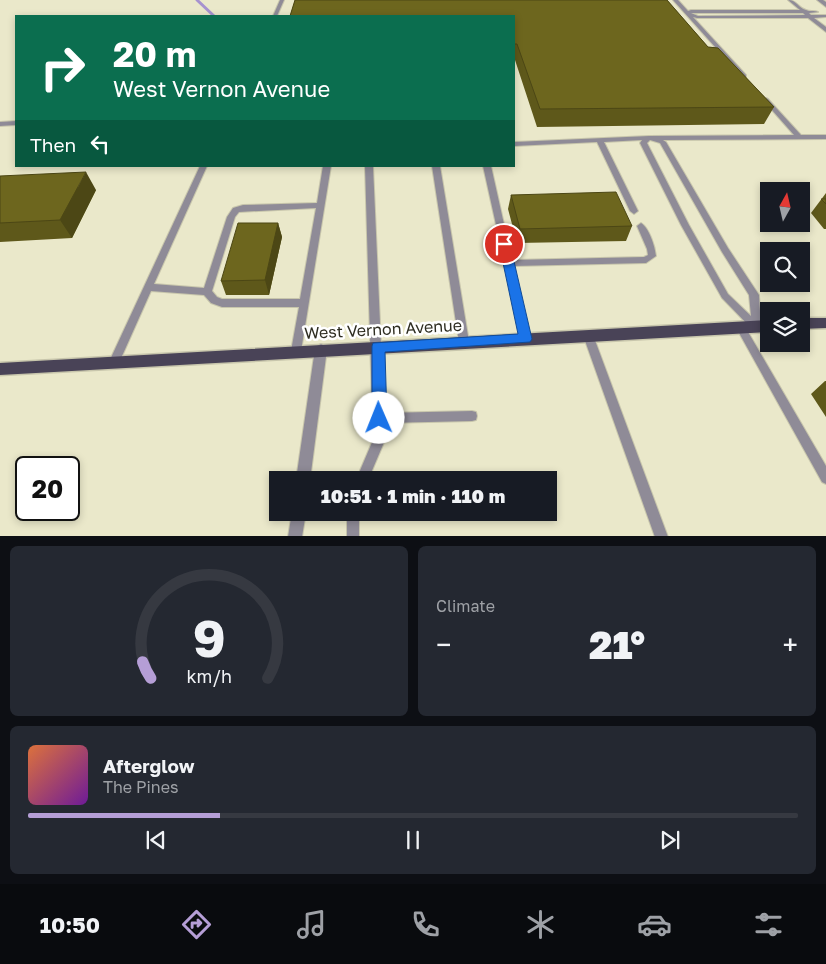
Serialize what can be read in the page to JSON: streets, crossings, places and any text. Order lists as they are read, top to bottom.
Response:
{
  "streets": {
    "main road": ["West Vernon Avenue"]
  },
  "north": "top",
  "page": {
    "turn": ["20 m", "West Vernon Avenue"],
    "then": "Then",
    "limit": "20",
    "trip": "10:51 · 1 min · 110 m",
    "tile": "Climate",
    "heat": ["−", "21°", "+"],
    "song": ["Afterglow", "The Pines"],
    "tabs": "10:50",
    "gauge": ["9", "km/h"]
  }
}
